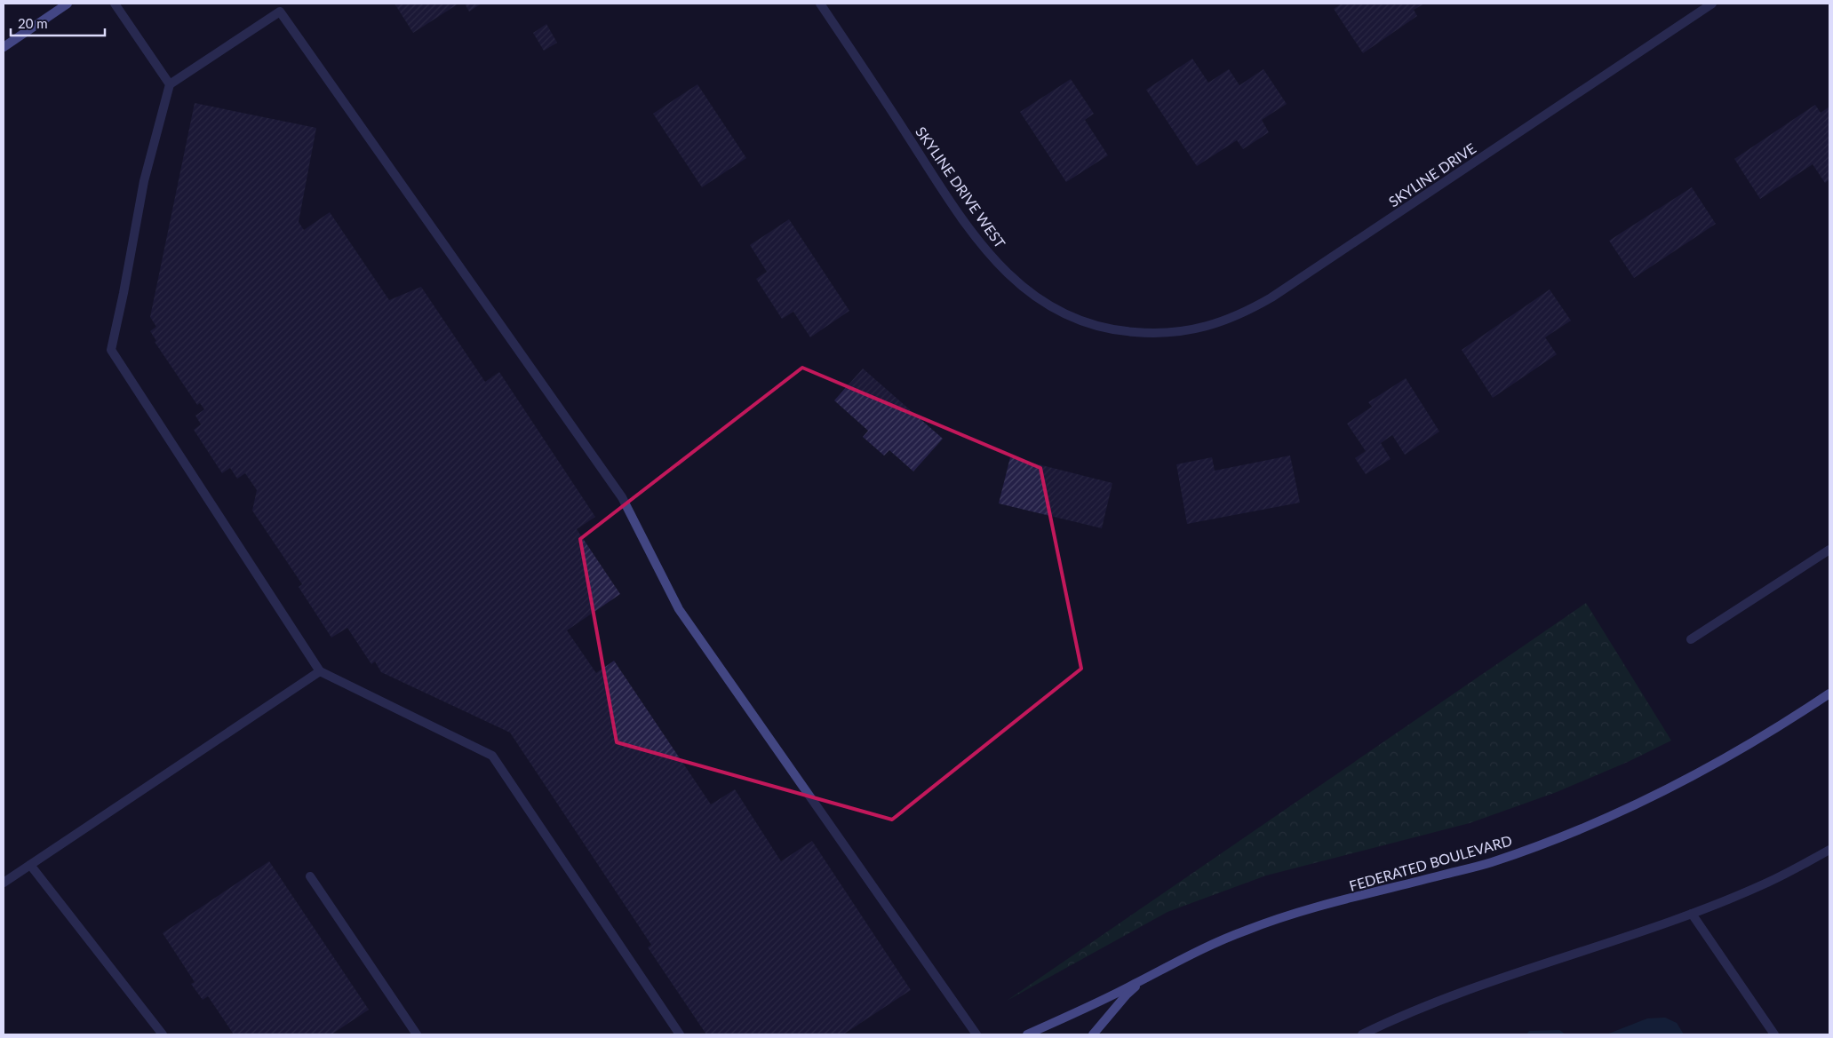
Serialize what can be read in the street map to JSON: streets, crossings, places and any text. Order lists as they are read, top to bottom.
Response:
{
  "streets": {
    "main road": ["FEDERATED BOULEVARD"],
    "street": ["SKYLINE DRIVE", "SKYLINE DRIVE WEST"]
  },
  "crossings": [
    ["SKYLINE DRIVE", "SKYLINE DRIVE WEST"]
  ],
  "scale_bar": "20 m"
}
